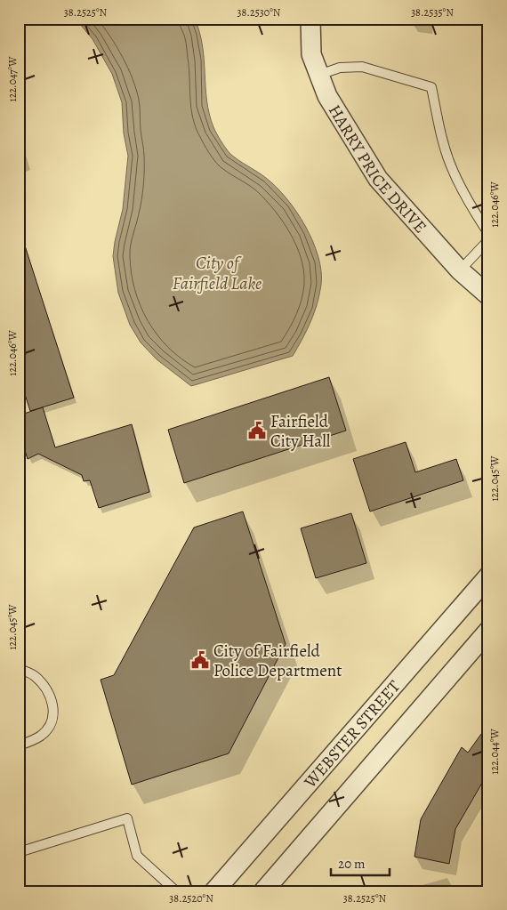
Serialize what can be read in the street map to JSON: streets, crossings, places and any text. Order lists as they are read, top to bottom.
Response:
{
  "streets": {
    "street": ["HARRY PRICE DRIVE", "WEBSTER STREET"]
  },
  "water": ["City of Fairfield Lake"],
  "places": {
    "public building": ["Fairfield City Hall", "City of Fairfield Police Department"]
  },
  "scale_bar": "20 m",
  "coordinates": [
    "38.2525°N",
    "38.2530°N",
    "38.2535°N",
    "122.047°W",
    "122.046°W",
    "122.045°W",
    "122.044°W",
    "38.2520°N"
  ]
}
